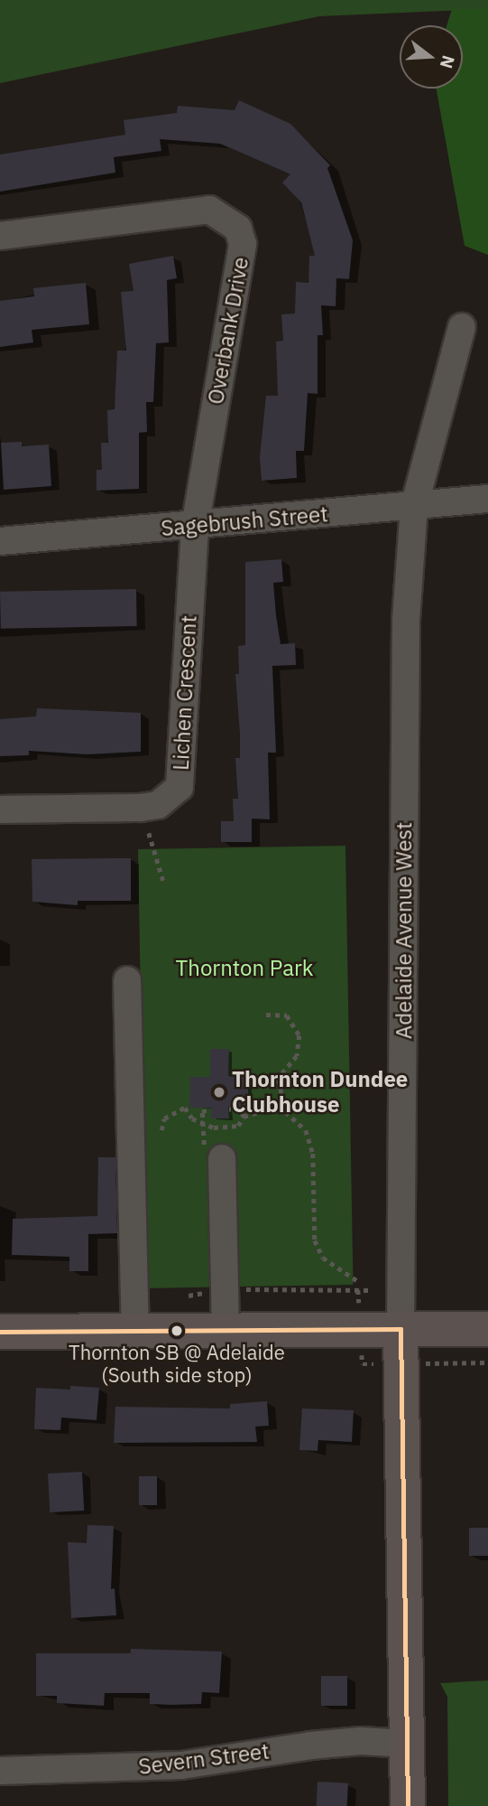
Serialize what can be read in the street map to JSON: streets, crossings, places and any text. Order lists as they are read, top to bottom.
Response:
{
  "streets": {
    "main road": ["Adelaide Avenue West"],
    "street": [
      "Overbank Drive",
      "Sagebrush Street",
      "Lichen Crescent",
      "Severn Street"
    ]
  },
  "crossings": [
    ["Overbank Drive", "Sagebrush Street"],
    ["Overbank Drive", "Lichen Crescent"],
    ["Sagebrush Street", "Lichen Crescent"],
    ["Sagebrush Street", "Adelaide Avenue West"],
    ["Adelaide Avenue West", "Severn Street"]
  ],
  "parks": ["Thornton Park"],
  "places": ["Thornton Dundee Clubhouse", "Thornton SB @ Adelaide (South side stop)"],
  "north": "right"
}
